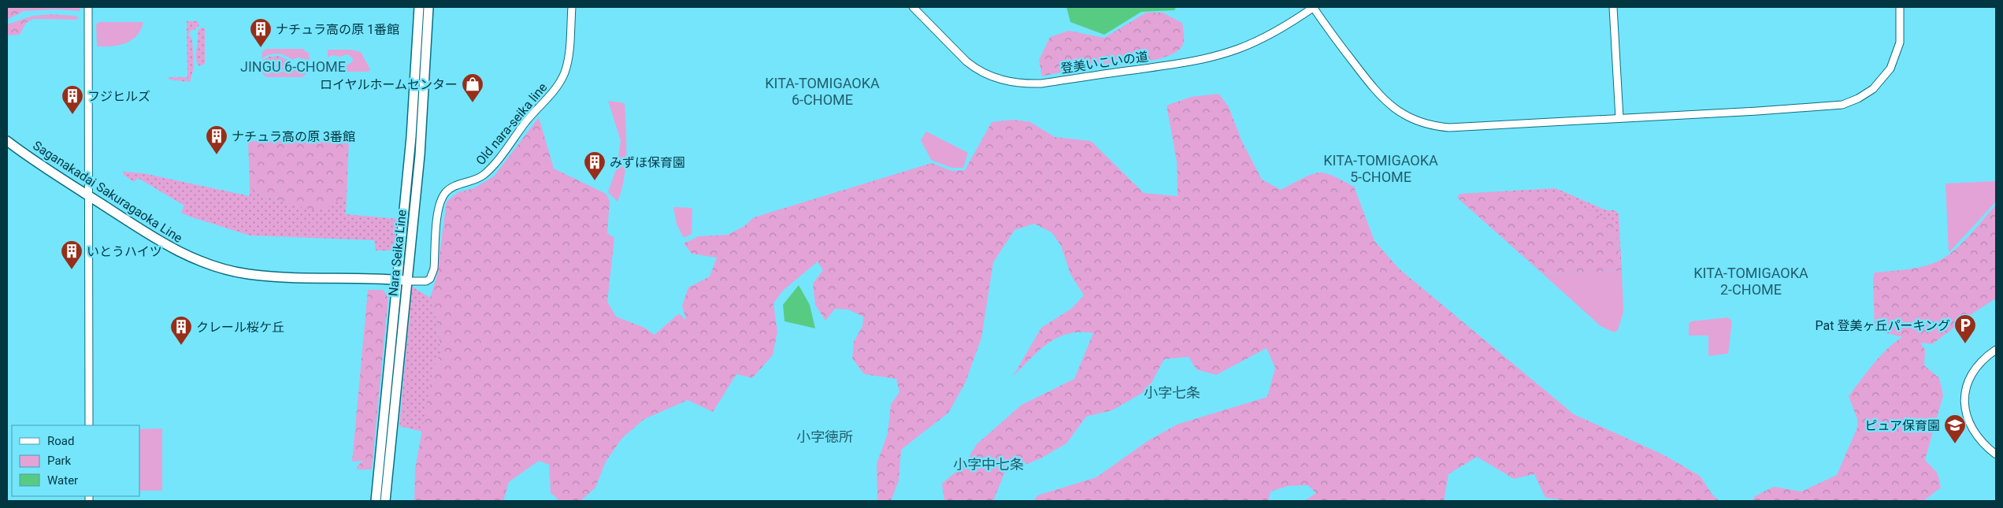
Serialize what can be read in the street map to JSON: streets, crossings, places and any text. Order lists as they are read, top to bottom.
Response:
{
  "streets": {
    "main road": ["Saganakadai Sakuragaoka Line", "Nara Seika Line"],
    "street": ["登美いこいの道", "Old nara-seika line"]
  },
  "crossings": [
    ["Old nara-seika line", "Saganakadai Sakuragaoka Line"],
    ["Old nara-seika line", "Nara Seika Line"],
    ["Saganakadai Sakuragaoka Line", "Nara Seika Line"]
  ],
  "districts": [
    "JINGU 6-CHOME",
    "KITA-TOMIGAOKA 6-CHOME",
    "KITA-TOMIGAOKA 5-CHOME",
    "KITA-TOMIGAOKA 2-CHOME",
    "小字七条",
    "小字徳所",
    "小字中七条"
  ],
  "places": {
    "building": [
      "ナチュラ高の原 1番館",
      "フジヒルズ",
      "ナチュラ高の原 3番館",
      "みずほ保育園",
      "いとうハイツ",
      "クレール桜ケ丘"
    ],
    "shop": ["ロイヤルホームセンター"],
    "parking": ["Pat 登美ヶ丘パーキング"],
    "school or university": ["ピュア保育園"]
  },
  "legend": ["Road", "Park", "Water"]
}
